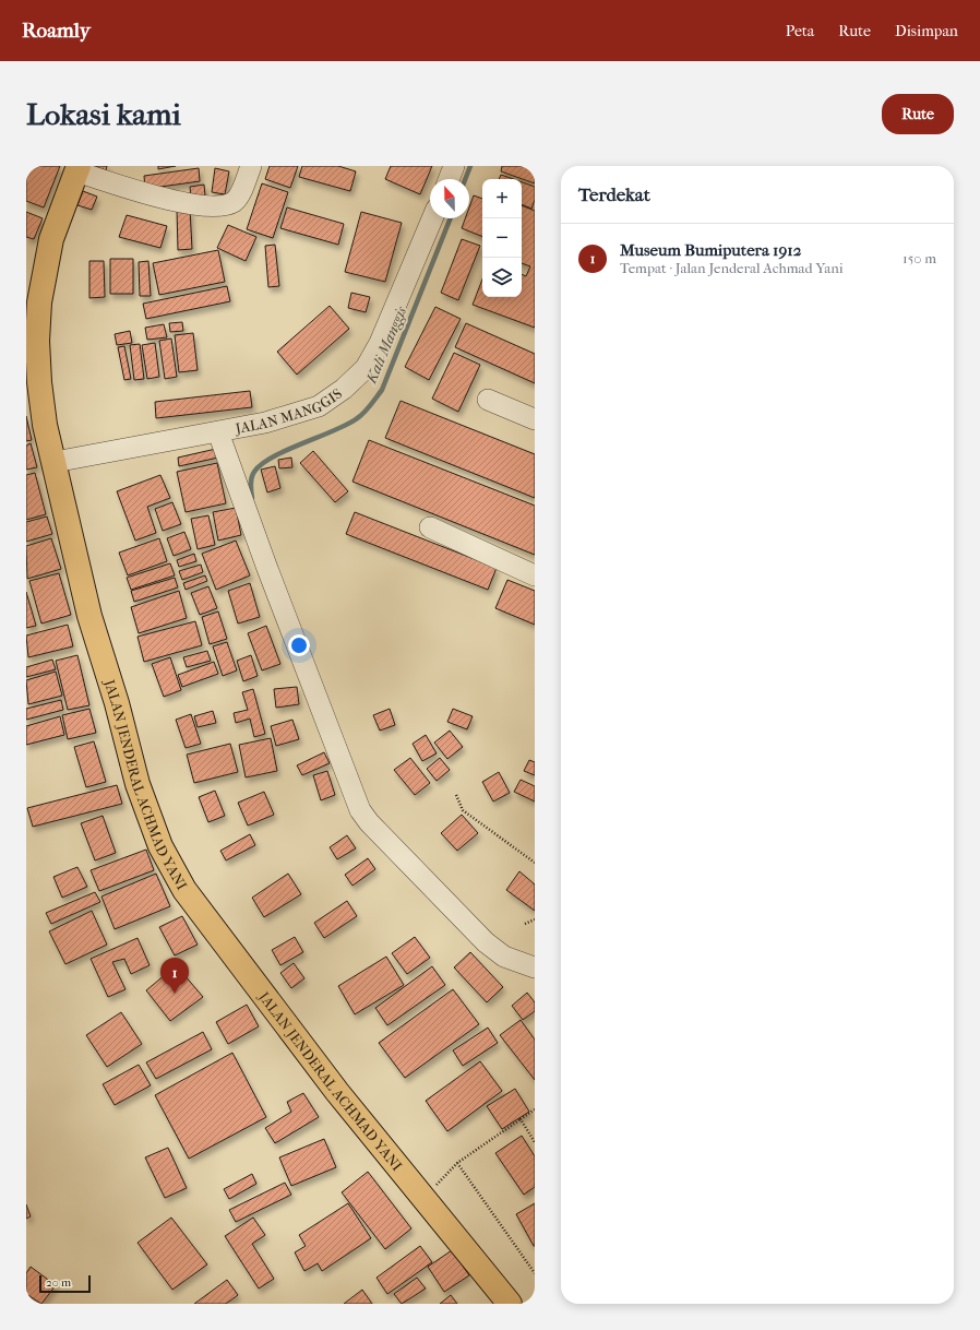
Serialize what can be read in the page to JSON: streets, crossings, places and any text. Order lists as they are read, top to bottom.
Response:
{
  "streets": {
    "main road": ["JALAN JENDERAL ACHMAD YANI"],
    "street": ["JALAN MANGGIS"]
  },
  "crossings": [
    ["JALAN MANGGIS", "JALAN JENDERAL ACHMAD YANI"]
  ],
  "water": ["Kali Manggis"],
  "scale_bar": "20 m",
  "north": "top",
  "page": {
    "header": "Roamly",
    "nav": ["Peta", "Rute", "Disimpan"],
    "buttons": "Rute",
    "title": "Lokasi kami",
    "heading": "Terdekat",
    "map_buttons": ["+", "−"],
    "list": [
      {
        "mark": "1",
        "name": "Museum Bumiputera 1912",
        "note": "Tempat · Jalan Jenderal Achmad Yani",
        "value": "150 m"
      }
    ],
    "pins": "1",
    "scale": "20 m"
  }
}
